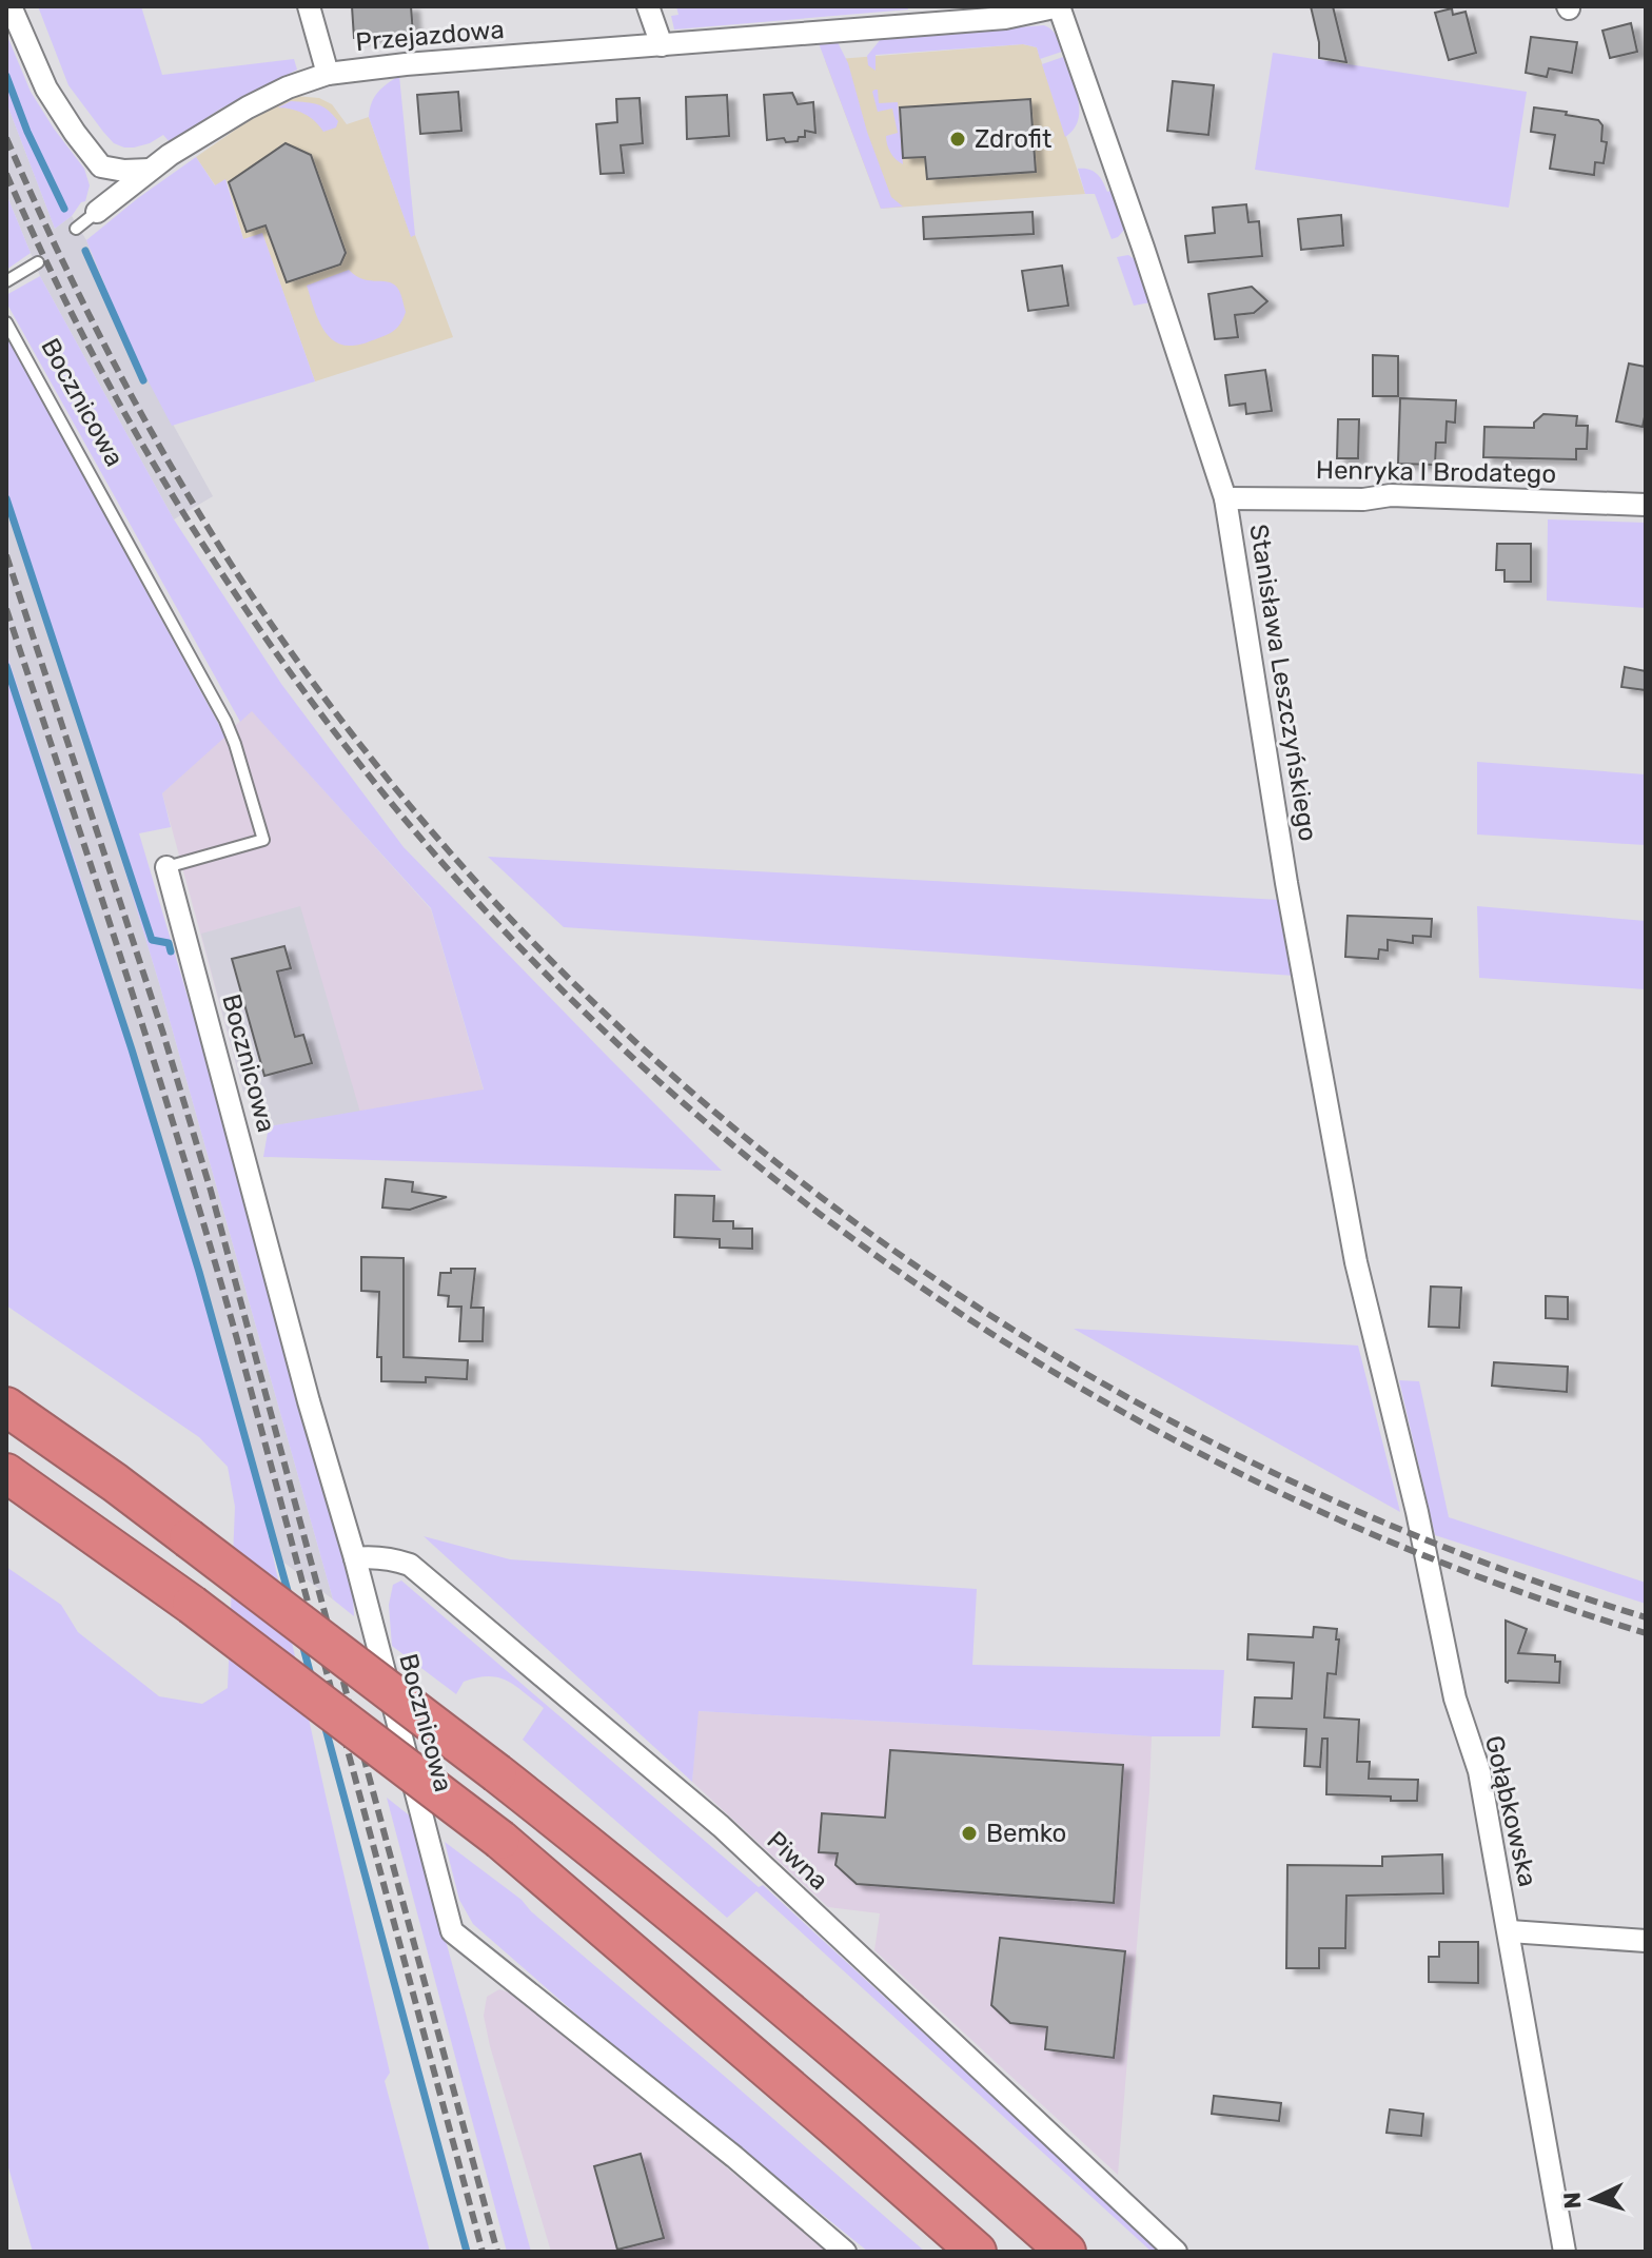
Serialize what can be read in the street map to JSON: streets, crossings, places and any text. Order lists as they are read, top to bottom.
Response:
{
  "streets": {
    "street": [
      "Przejazdowa",
      "Bocznicowa",
      "Henryka I Brodatego",
      "Stanisława Leszczyńskiego",
      "Gołąbkowska",
      "Piwna"
    ]
  },
  "crossings": [
    ["Przejazdowa", "Stanisława Leszczyńskiego"],
    ["Bocznicowa", "Piwna"],
    ["Henryka I Brodatego", "Stanisława Leszczyńskiego"],
    ["Stanisława Leszczyńskiego", "Gołąbkowska"]
  ],
  "places": ["Zdrofit", "Bemko"],
  "north": "left"
}
